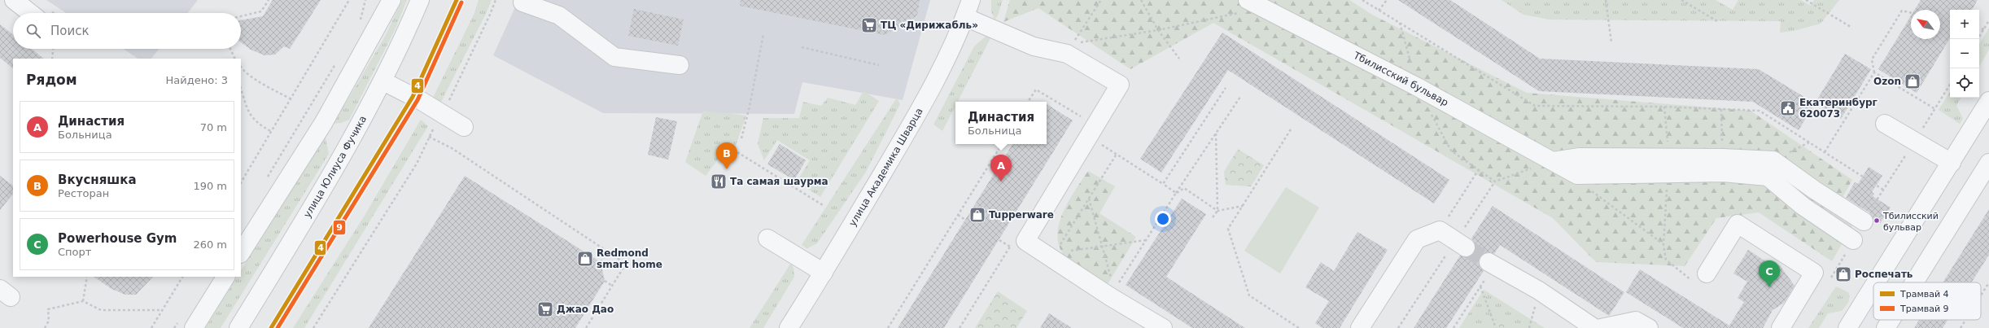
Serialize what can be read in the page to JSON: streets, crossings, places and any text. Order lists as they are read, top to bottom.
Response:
{
  "streets": {
    "street": ["Тбилисский бульвар", "улица Юлиуса Фучика", "улица Академика Шварца"]
  },
  "places": {
    "supermarket": ["ТЦ «Дирижабль»", "Джао Дао"],
    "shop": [
      "Ozon",
      "Tupperware",
      "Redmond smart home",
      "Роспечать"
    ],
    "public building": ["Екатеринбург 620073"],
    "restaurant": ["Та самая шаурма"],
    "other": ["Тбилисский бульвар"]
  },
  "lines": ["tram line 4", "tram line 9"],
  "legend": ["Трамвай 4", "Трамвай 9"],
  "north": "top left",
  "page": {
    "map_buttons": ["+", "−"],
    "search": "Поиск",
    "heading": ["Рядом", "Найдено: 3"],
    "list": [
      {
        "mark": "A",
        "name": "Династия",
        "note": "Больница",
        "value": "70 m"
      },
      {
        "mark": "B",
        "name": "Вкусняшка",
        "note": "Ресторан",
        "value": "190 m"
      },
      {
        "mark": "C",
        "name": "Powerhouse Gym",
        "note": "Спорт",
        "value": "260 m"
      }
    ],
    "popup": ["Династия", "Больница"],
    "pins": ["B", "A", "C"]
  }
}
